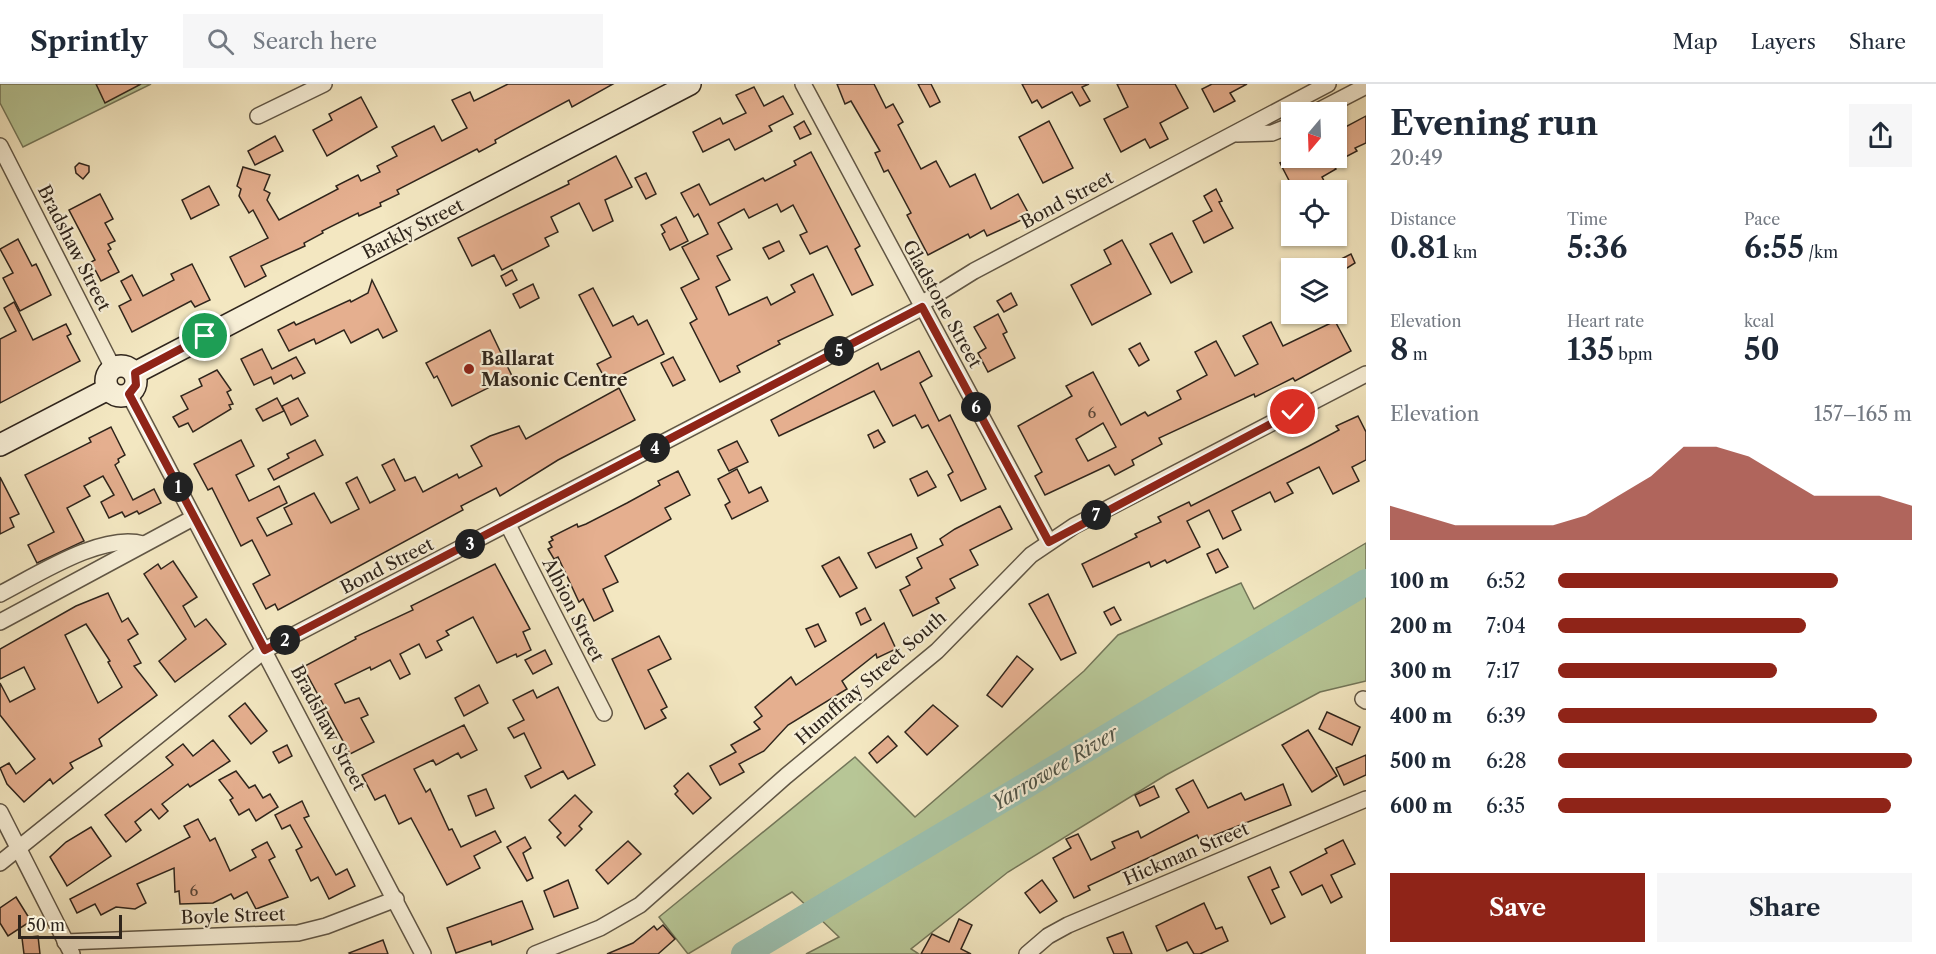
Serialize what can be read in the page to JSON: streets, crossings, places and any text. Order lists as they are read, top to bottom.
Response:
{
  "streets": {
    "main road": ["Barkly Street"],
    "street": [
      "Bond Street",
      "Bradshaw Street",
      "Gladstone Street",
      "Albion Street",
      "Humffray Street South",
      "Hickman Street",
      "Boyle Street"
    ]
  },
  "crossings": [
    ["Bond Street", "Bradshaw Street"],
    ["Bond Street", "Gladstone Street"],
    ["Bond Street", "Albion Street"],
    ["Barkly Street", "Bradshaw Street"],
    ["Bradshaw Street", "Boyle Street"],
    ["Gladstone Street", "Humffray Street South"]
  ],
  "water": ["Yarrowee River"],
  "places": ["Ballarat Masonic Centre"],
  "house_numbers": ["6", "6"],
  "scale_bar": "50 m",
  "north": "bottom",
  "page": {
    "header": "Sprintly",
    "search": "Search here",
    "nav": ["Map", "Layers", "Share"],
    "heading": ["Evening run", "20:49"],
    "stats": [
      ["Distance", "0.81 km"],
      ["Time", "5:36"],
      ["Pace", "6:55 /km"],
      ["Elevation", "8 m"],
      ["Heart rate", "135 bpm"],
      ["kcal", "50"]
    ],
    "pins": [
      "5",
      "6",
      "4",
      "1",
      "7",
      "3",
      "2"
    ],
    "chart": ["Elevation", "157–165 m"],
    "list": [
      {
        "name": "100 m",
        "note": "6:52"
      },
      {
        "name": "200 m",
        "note": "7:04"
      },
      {
        "name": "300 m",
        "note": "7:17"
      },
      {
        "name": "400 m",
        "note": "6:39"
      },
      {
        "name": "500 m",
        "note": "6:28"
      },
      {
        "name": "600 m",
        "note": "6:35"
      }
    ],
    "buttons": ["Save", "Share"],
    "scale": "50 m"
  }
}
